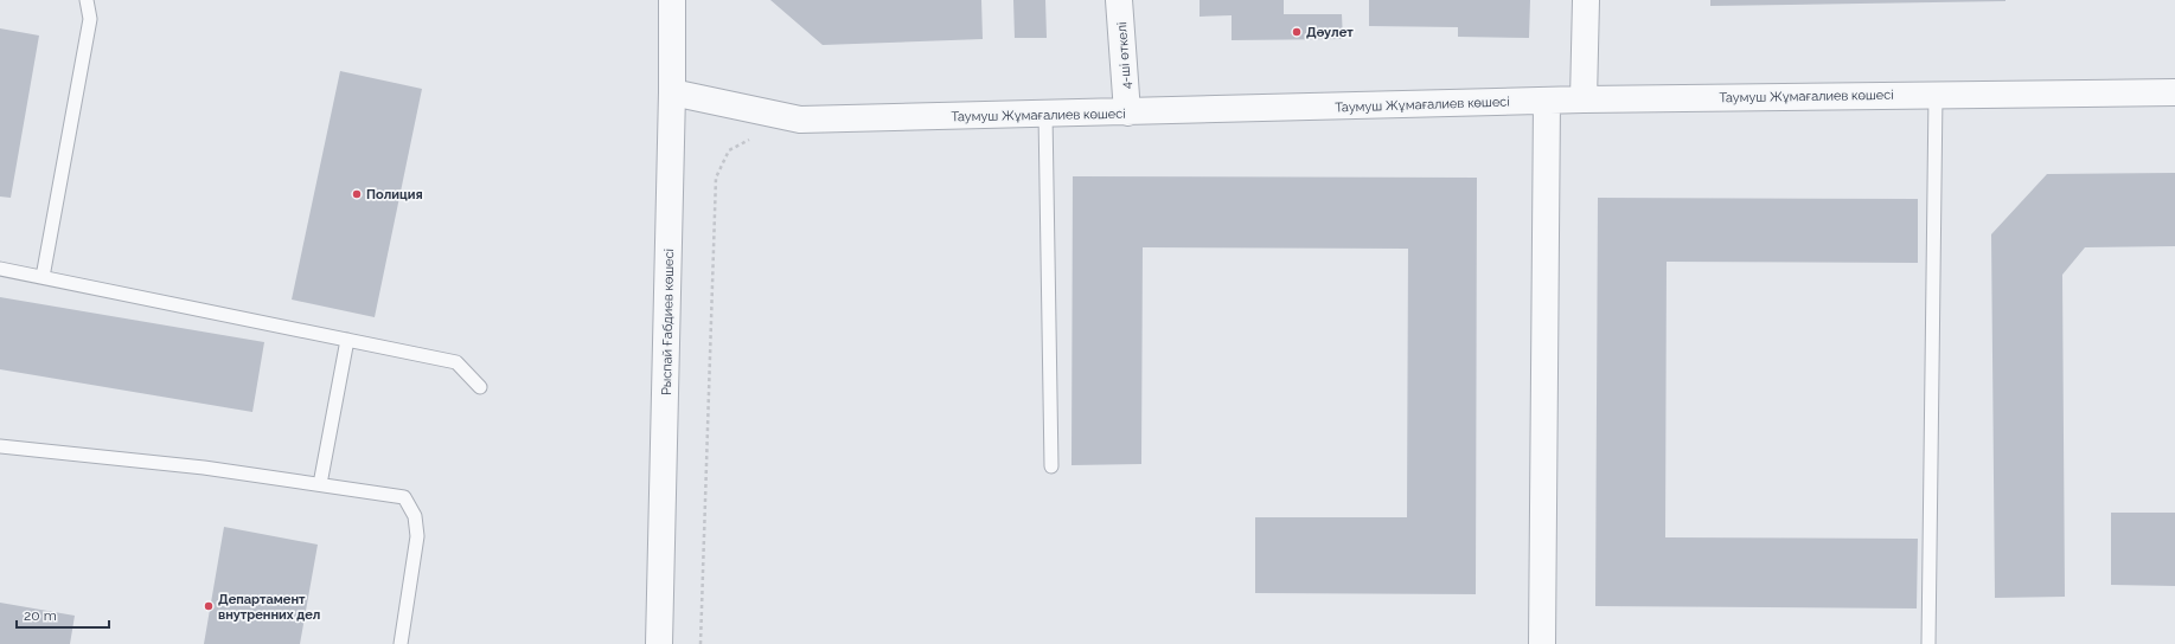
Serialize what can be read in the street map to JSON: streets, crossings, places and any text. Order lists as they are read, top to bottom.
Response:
{
  "streets": {
    "street": ["4-ші өткелі", "Таумуш Жұмағалиев көшесі", "Рыспай Ғабдиев көшесі"]
  },
  "crossings": [
    ["4-ші өткелі", "Таумуш Жұмағалиев көшесі"],
    ["Таумуш Жұмағалиев көшесі", "Рыспай Ғабдиев көшесі"]
  ],
  "places": ["Дәулет", "Полиция", "Департамент внутренних дел"],
  "scale_bar": "20 m"
}
